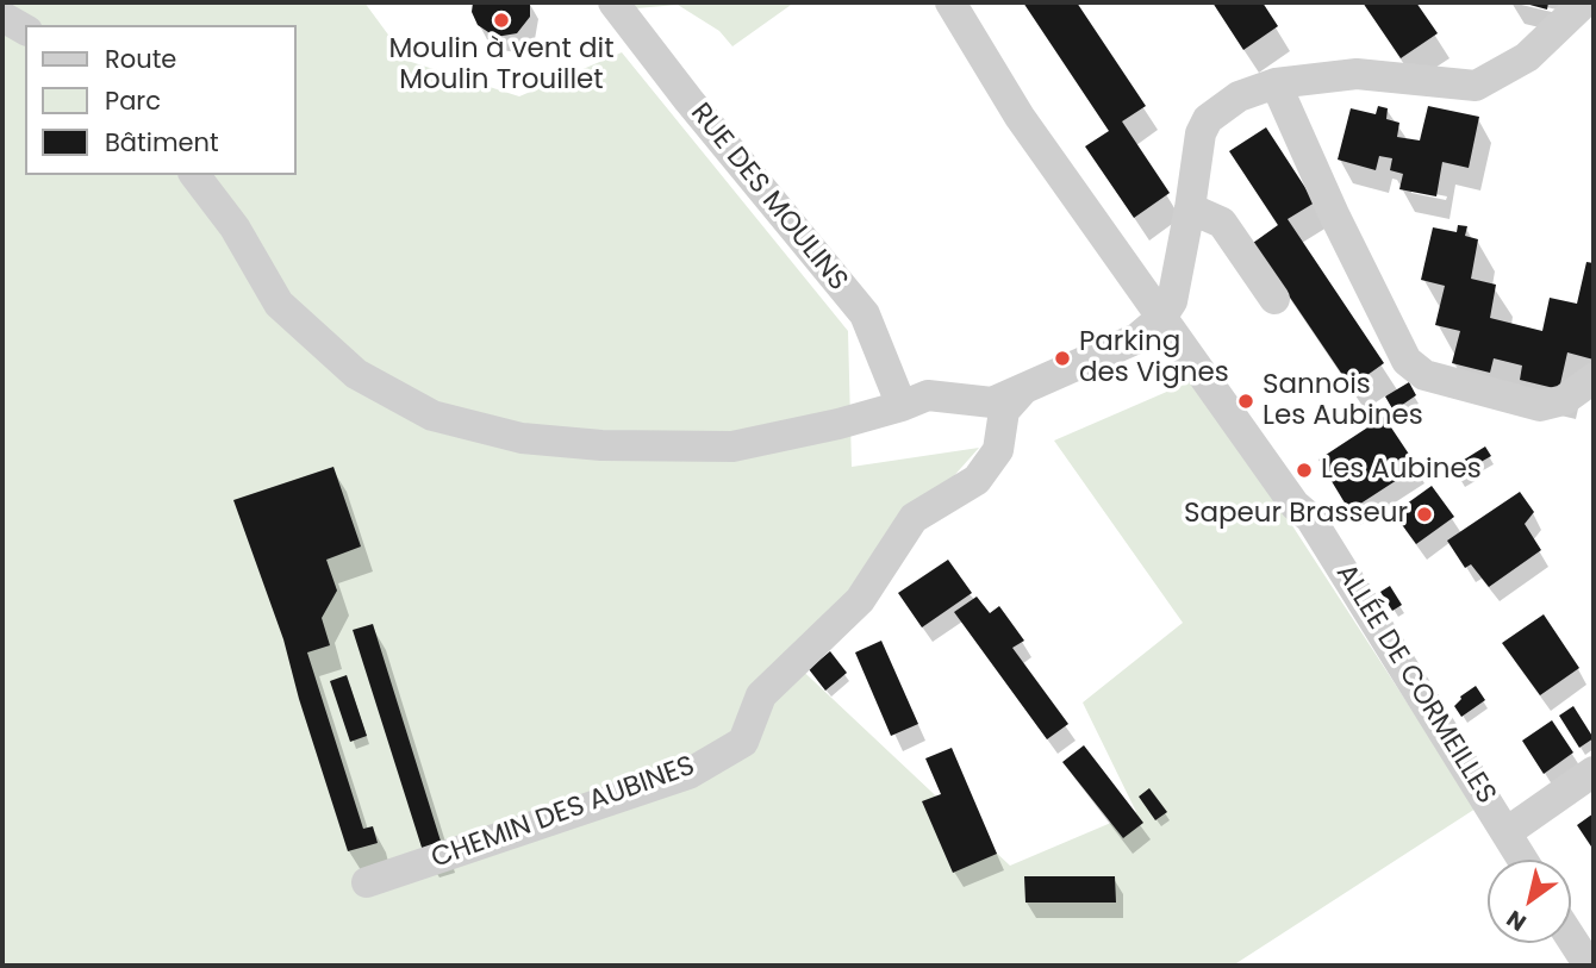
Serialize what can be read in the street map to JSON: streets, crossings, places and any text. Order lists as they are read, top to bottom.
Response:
{
  "streets": {
    "street": ["RUE DES MOULINS", "ALLÉE DE CORMEILLES", "CHEMIN DES AUBINES"]
  },
  "places": [
    "Moulin à vent dit Moulin Trouillet",
    "Parking des Vignes",
    "Sannois Les Aubines",
    "Les Aubines",
    "Sapeur Brasseur"
  ],
  "legend": ["Route", "Parc", "Bâtiment"],
  "north": "bottom left"
}
